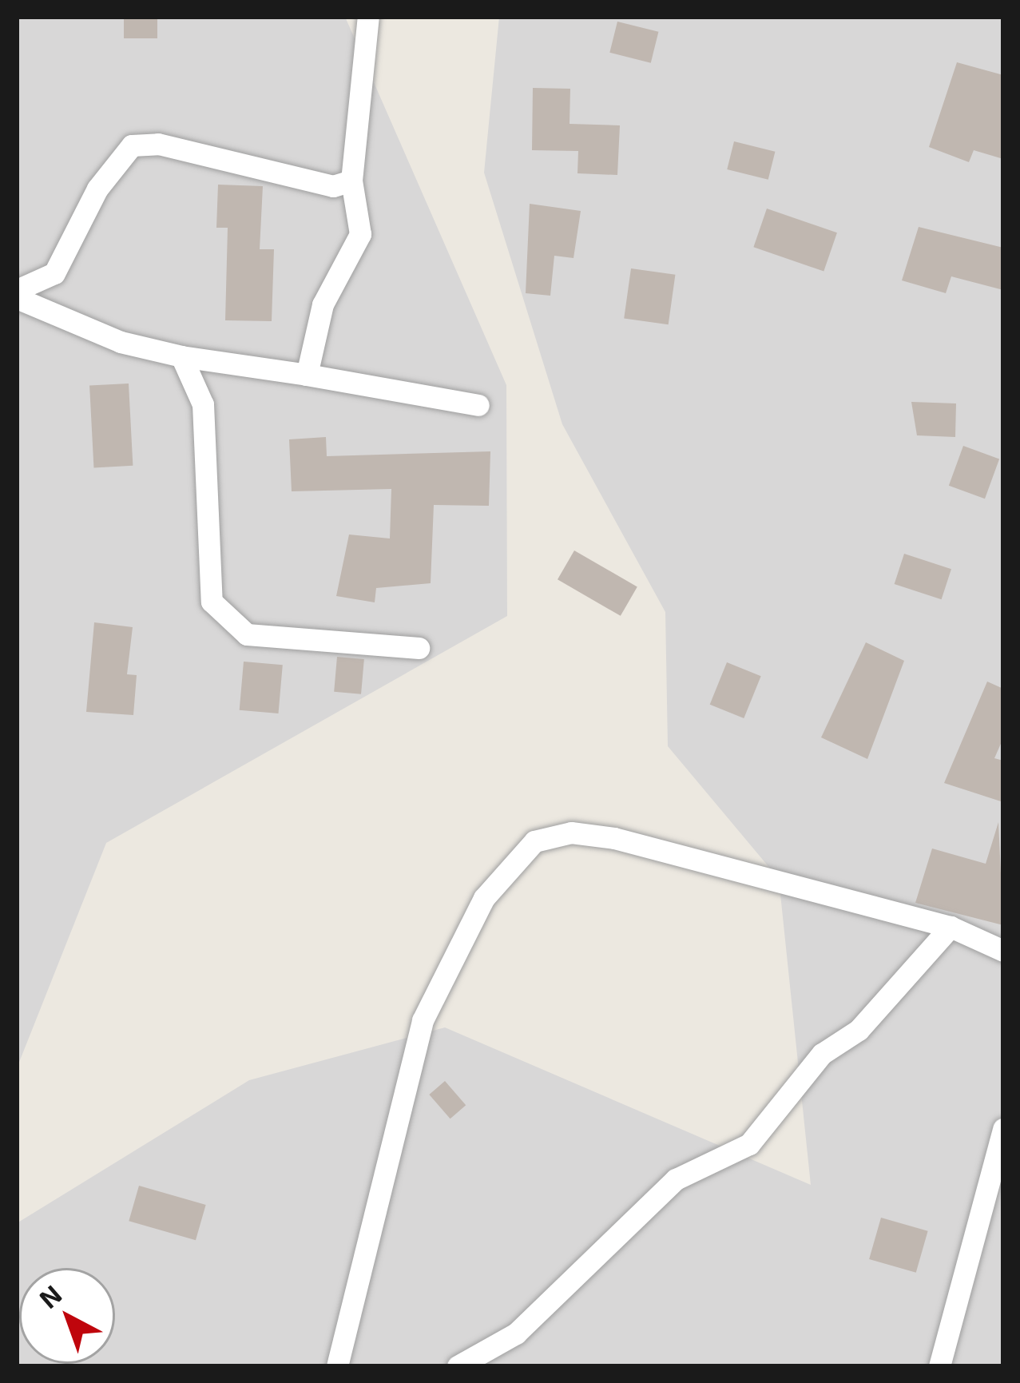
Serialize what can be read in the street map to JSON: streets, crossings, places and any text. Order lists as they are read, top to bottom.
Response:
{
  "north": "top left"
}
